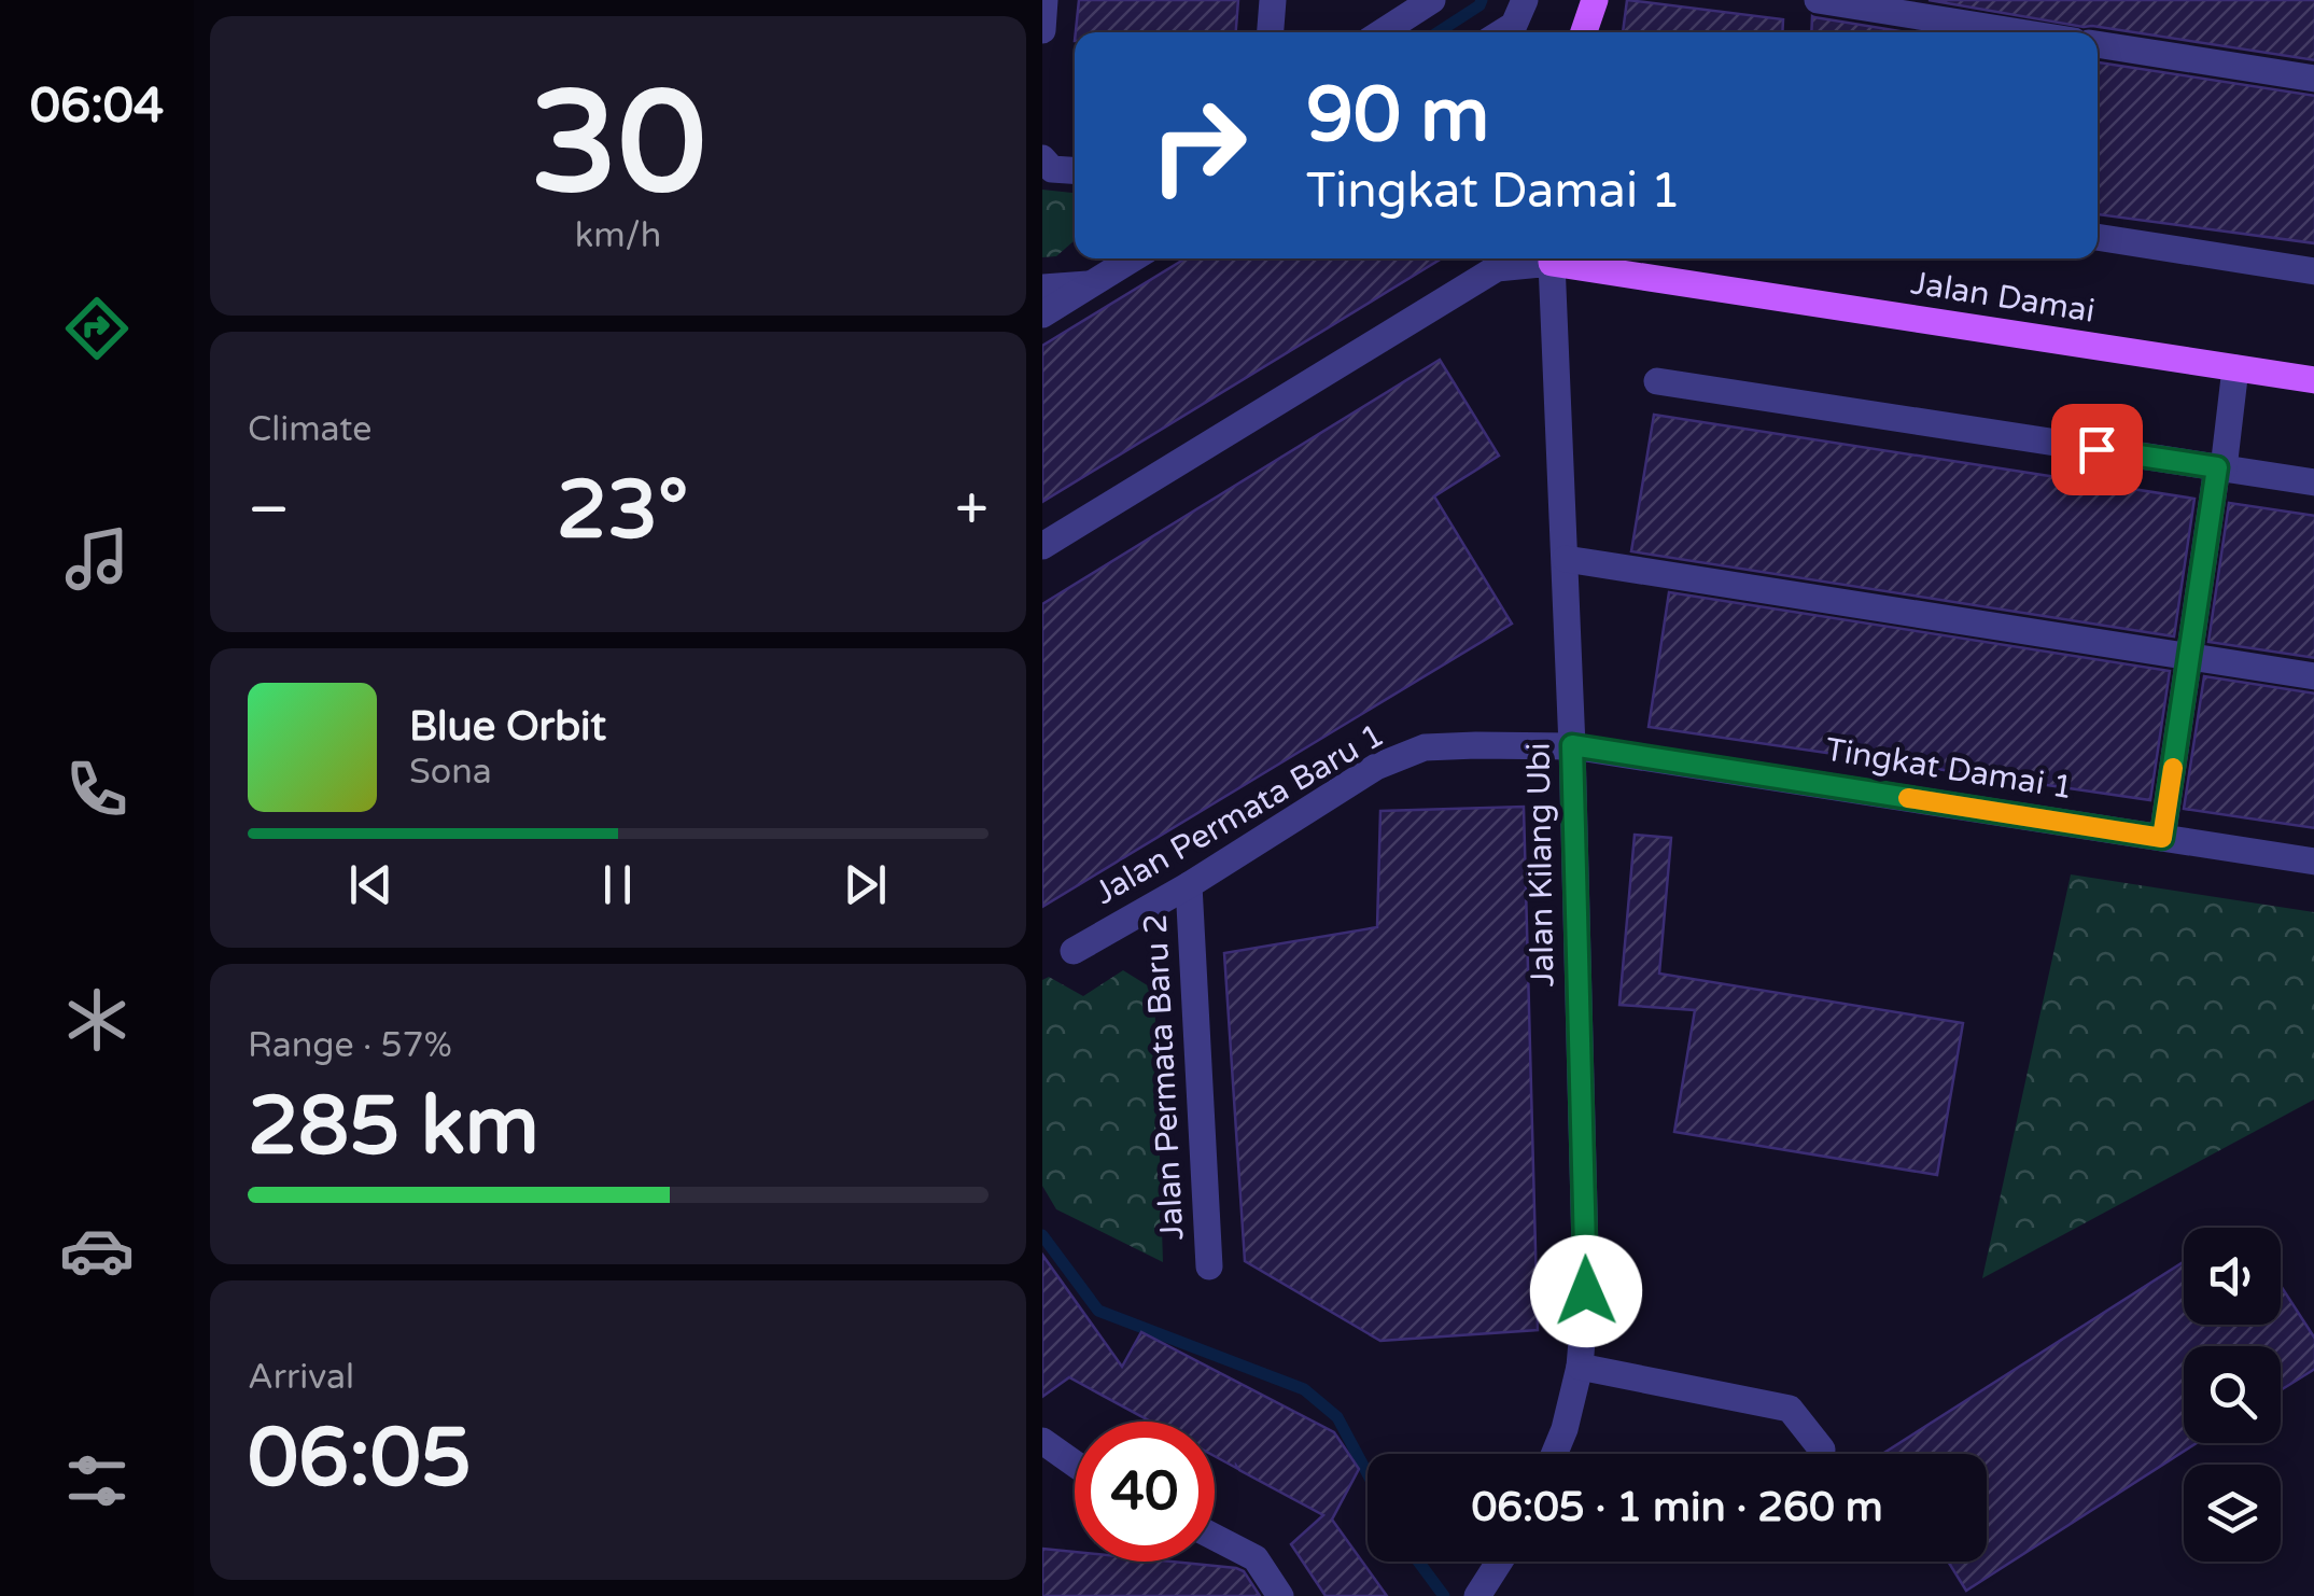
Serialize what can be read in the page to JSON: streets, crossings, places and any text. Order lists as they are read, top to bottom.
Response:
{
  "streets": {
    "main road": ["Jalan Damai"],
    "street": [
      "Tingkat Damai 1",
      "Jalan Permata Baru 1",
      "Jalan Kilang Ubi",
      "Jalan Permata Baru 2"
    ]
  },
  "crossings": [
    ["Tingkat Damai 1", "Jalan Permata Baru 1"],
    ["Tingkat Damai 1", "Jalan Kilang Ubi"],
    ["Jalan Permata Baru 1", "Jalan Kilang Ubi"],
    ["Jalan Permata Baru 1", "Jalan Permata Baru 2"]
  ],
  "page": {
    "tabs": "06:04",
    "tile": [
      ["30", "km/h"],
      "Climate",
      ["Range · 57%", "285 km"],
      ["Arrival", "06:05"]
    ],
    "turn": ["90 m", "Tingkat Damai 1"],
    "heat": ["−", "23°", "+"],
    "song": ["Blue Orbit", "Sona"],
    "limit": "40",
    "trip": "06:05 · 1 min · 260 m"
  }
}
